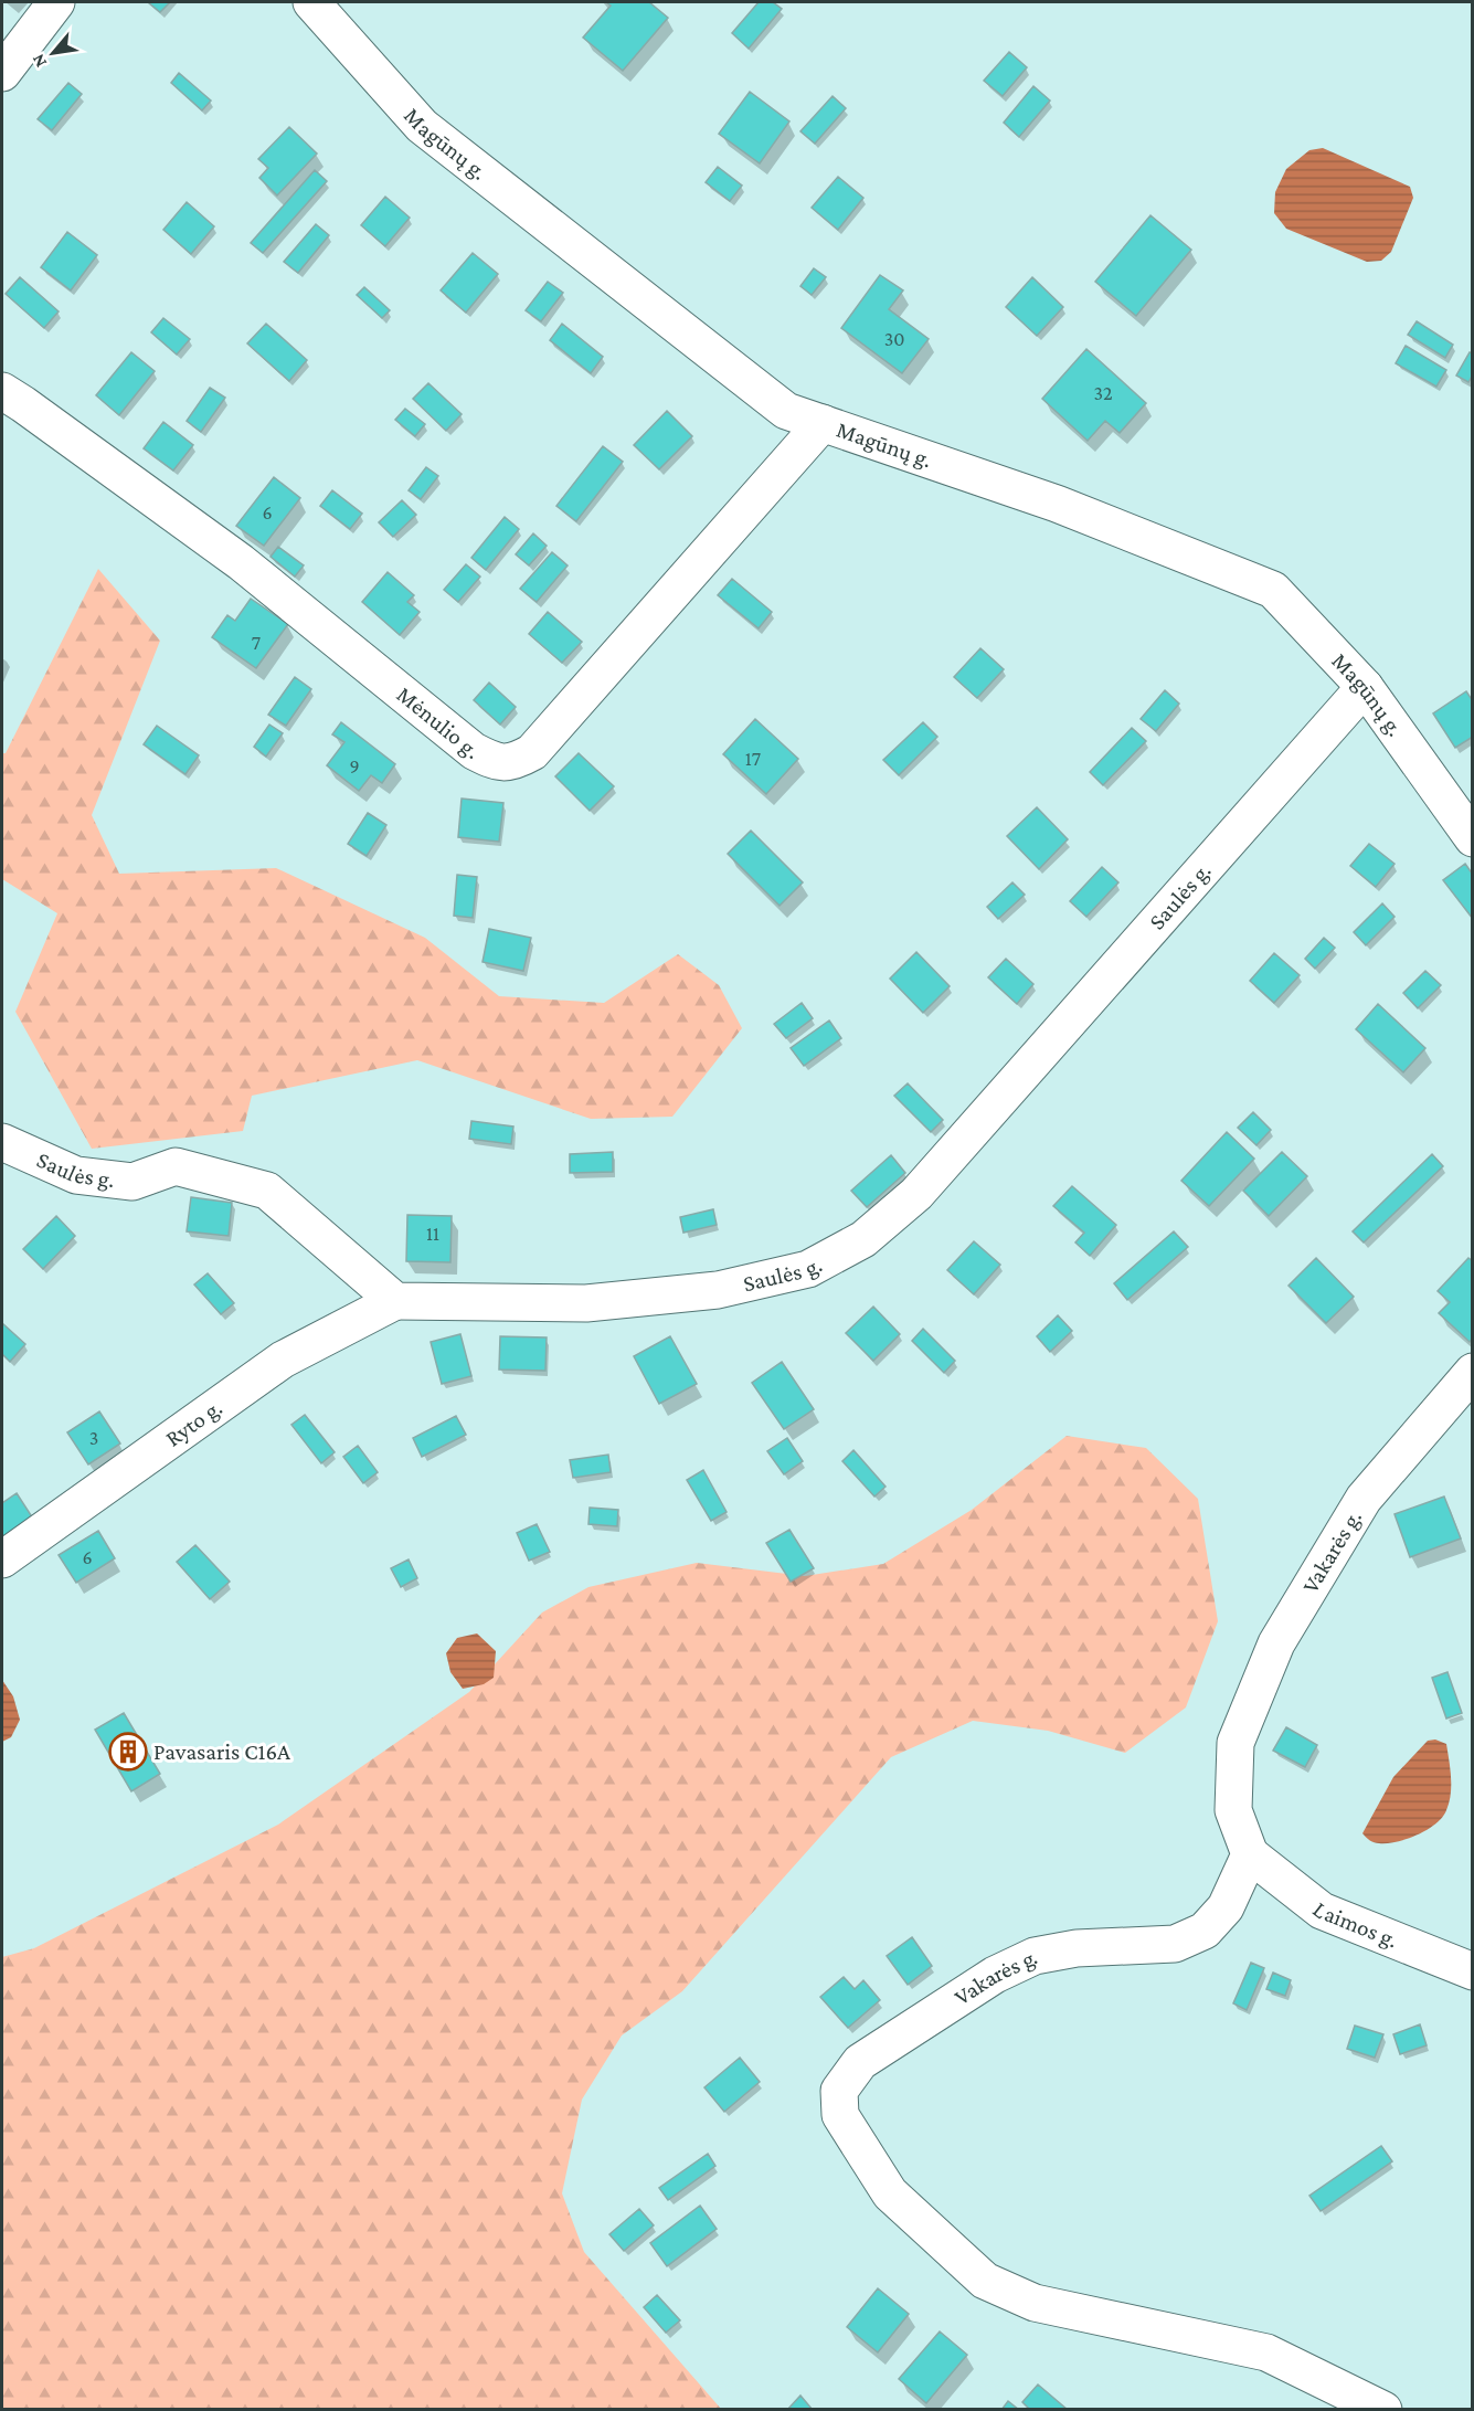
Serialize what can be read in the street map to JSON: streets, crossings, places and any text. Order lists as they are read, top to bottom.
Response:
{
  "streets": {
    "street": [
      "Magūnų g.",
      "Mėnulio g.",
      "Saulės g.",
      "Ryto g.",
      "Vakarės g.",
      "Laimos g."
    ]
  },
  "crossings": [
    ["Magūnų g.", "Mėnulio g."],
    ["Magūnų g.", "Saulės g."],
    ["Saulės g.", "Ryto g."],
    ["Vakarės g.", "Laimos g."]
  ],
  "places": {
    "building": ["Pavasaris C16A"]
  },
  "house_numbers": [
    "30",
    "32",
    "6",
    "7",
    "17",
    "9",
    "11",
    "3",
    "6"
  ],
  "north": "bottom left"
}
